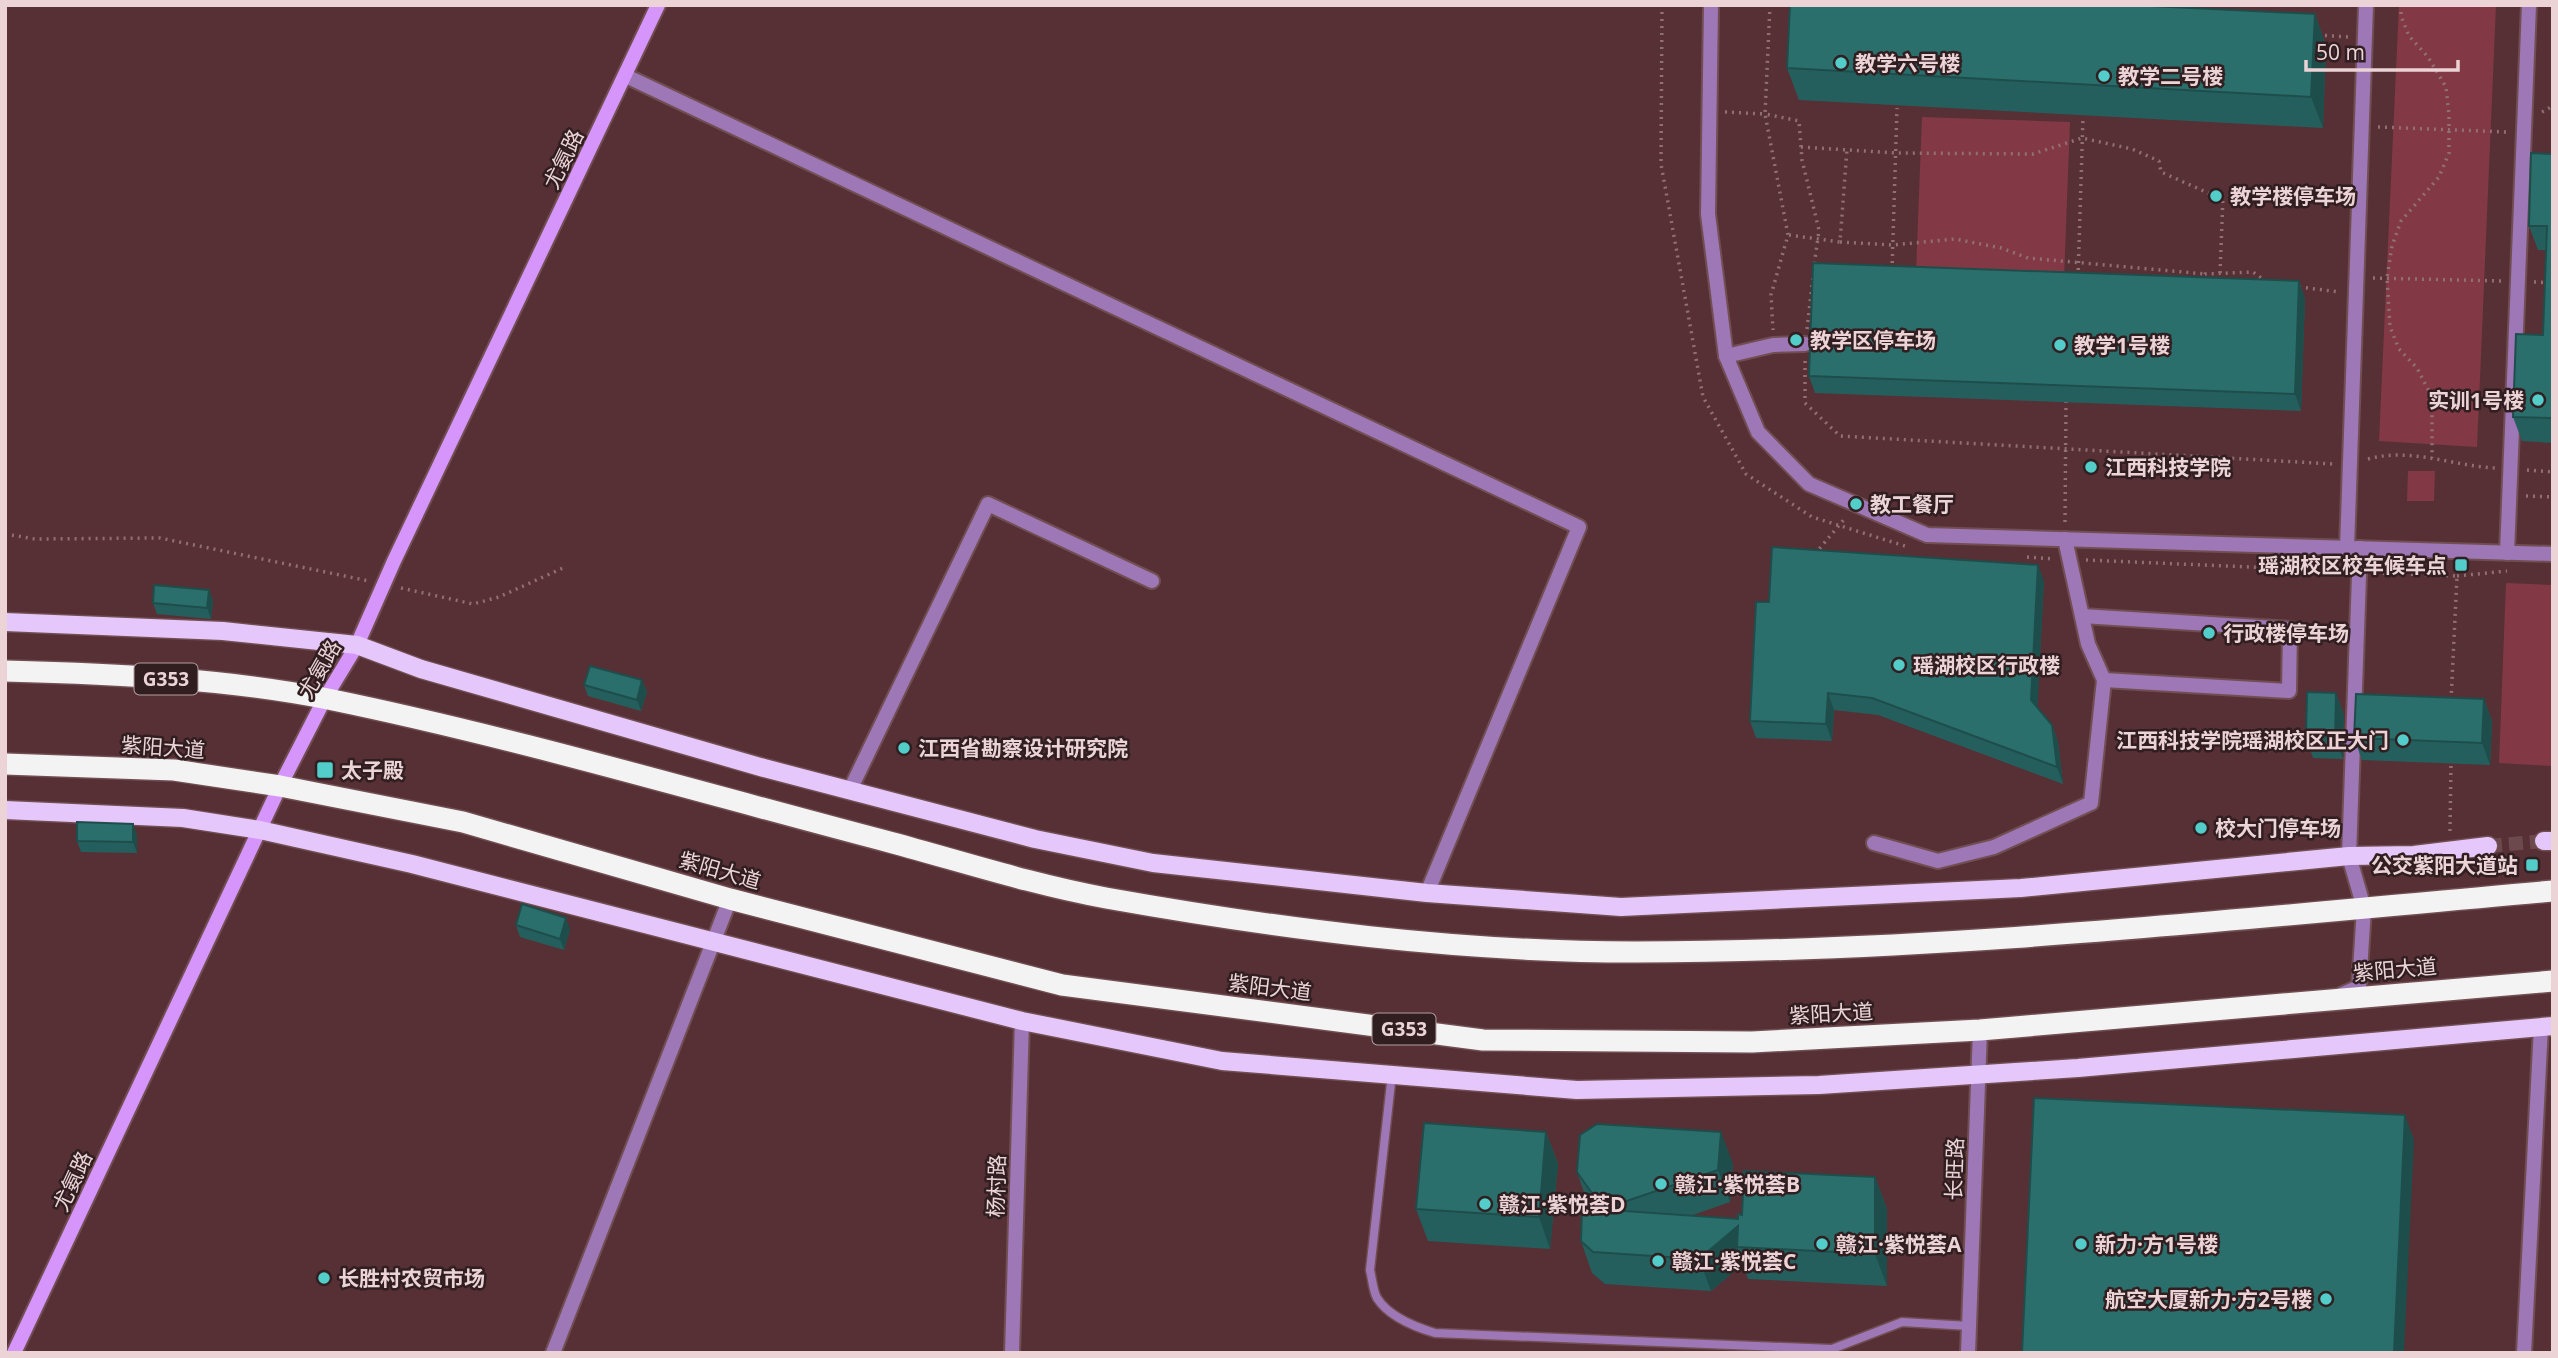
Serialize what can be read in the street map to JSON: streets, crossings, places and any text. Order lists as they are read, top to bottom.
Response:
{
  "streets": {
    "highway": ["G353", "紫阳大道"],
    "main road": ["尤氨路"],
    "street": ["长旺路", "杨村路"]
  },
  "crossings": [
    ["尤氨路", "G353"],
    ["尤氨路", "紫阳大道"],
    ["紫阳大道", "长旺路"]
  ],
  "places": {
    "other": [
      "教学六号楼",
      "教学二号楼",
      "教学楼停车场",
      "教学区停车场",
      "教学1号楼",
      "实训1号楼",
      "江西科技学院",
      "教工餐厅",
      "行政楼停车场",
      "瑶湖校区行政楼",
      "江西科技学院瑶湖校区正大门",
      "江西省勘察设计研究院",
      "校大门停车场",
      "赣江·紫悦荟B",
      "赣江·紫悦荟D",
      "赣江·紫悦荟A",
      "新力·方1号楼",
      "赣江·紫悦荟C",
      "长胜村农贸市场",
      "航空大厦新力·方2号楼"
    ],
    "transit": ["瑶湖校区校车候车点", "太子殿", "公交紫阳大道站"]
  },
  "scale_bar": "50 m"
}
